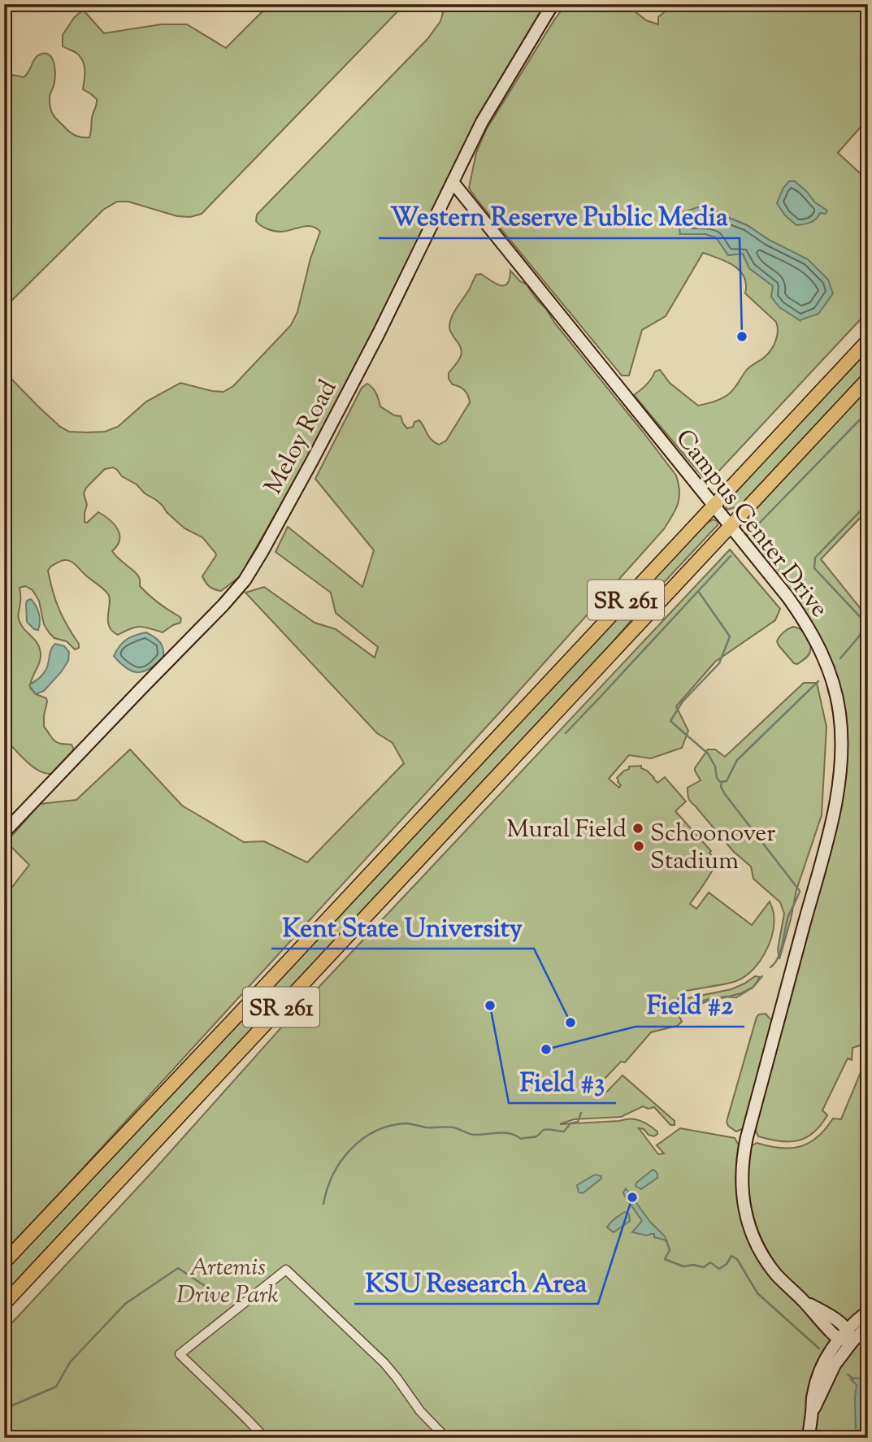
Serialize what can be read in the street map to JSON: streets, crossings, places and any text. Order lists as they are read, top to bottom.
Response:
{
  "streets": {
    "main road": ["SR 261"],
    "street": ["Meloy Road", "Campus Center Drive"]
  },
  "crossings": [
    ["Meloy Road", "Campus Center Drive"],
    ["Campus Center Drive", "SR 261"]
  ],
  "parks": ["Artemis Drive Park"],
  "places": [
    "Western Reserve Public Media",
    "Mural Field",
    "Schoonover Stadium",
    "Field #3",
    "Kent State University",
    "Field #2",
    "KSU Research Area"
  ]
}
